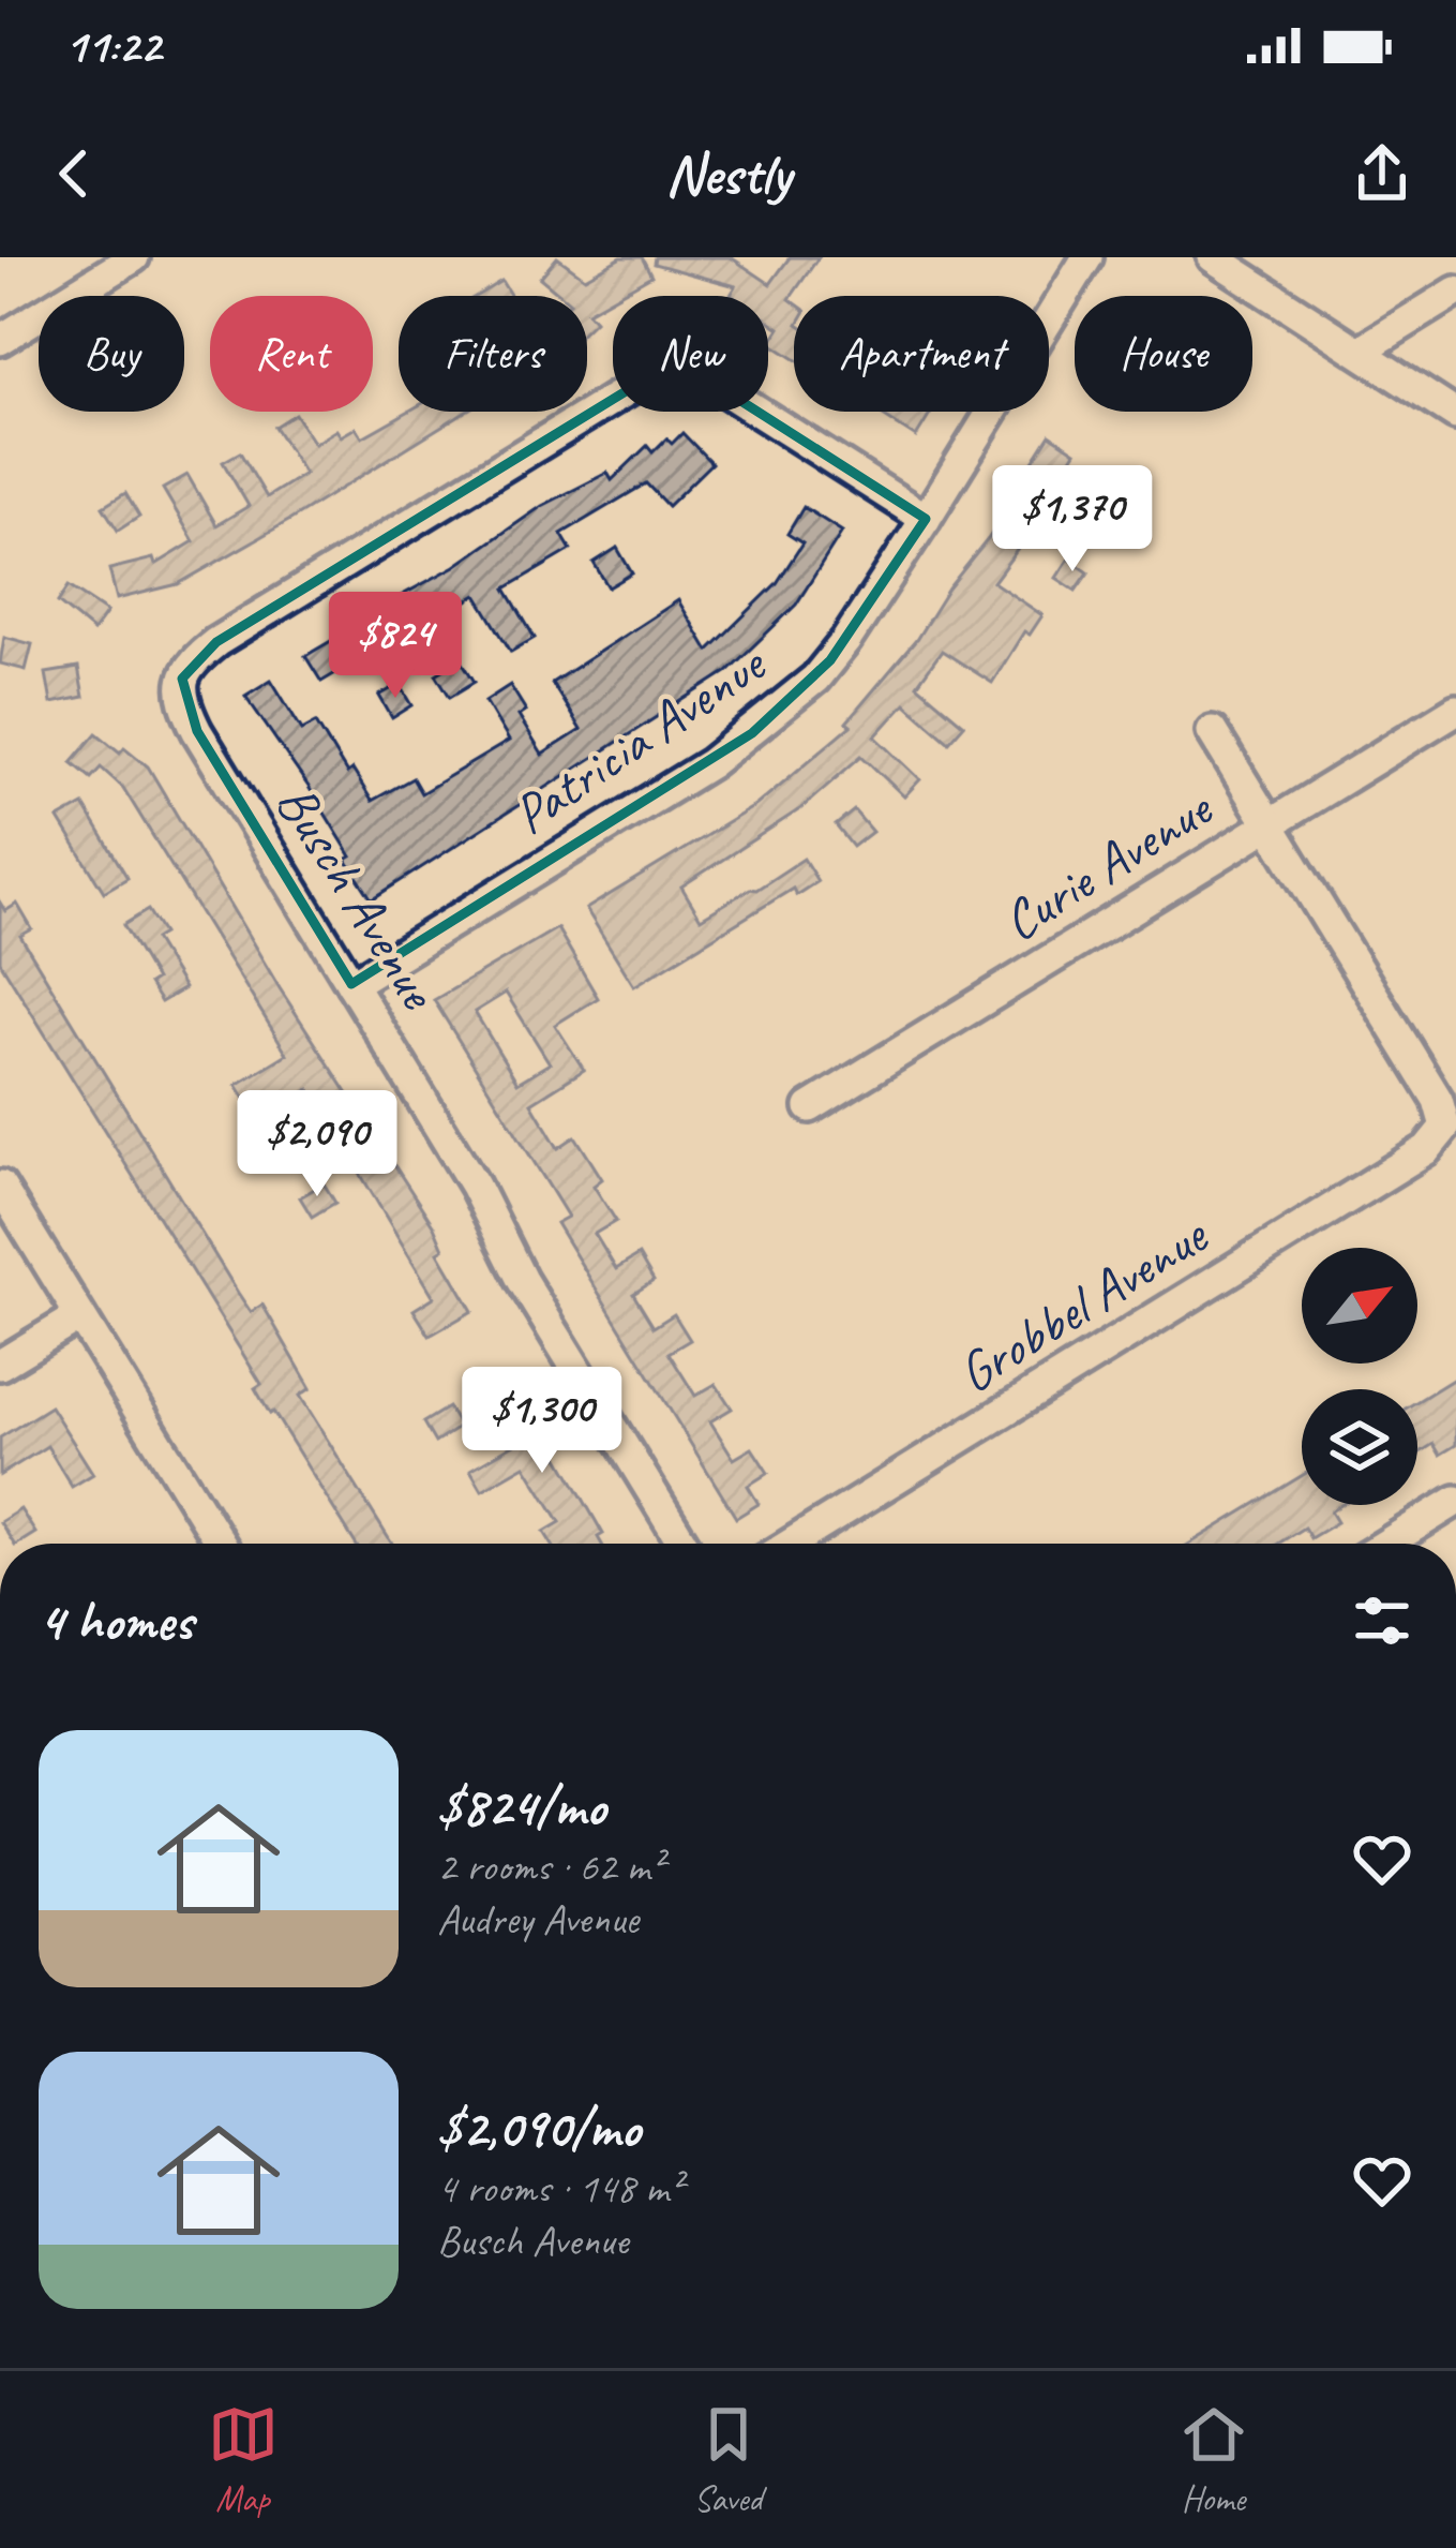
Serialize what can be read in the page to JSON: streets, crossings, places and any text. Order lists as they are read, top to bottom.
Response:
{
  "streets": {
    "street": [
      "Patricia Avenue",
      "Curie Avenue",
      "Busch Avenue",
      "Grobbel Avenue"
    ]
  },
  "crossings": [
    ["Patricia Avenue", "Busch Avenue"],
    ["Curie Avenue", "Grobbel Avenue"]
  ],
  "north": "top right",
  "page": {
    "status": "11:22",
    "header": "Nestly",
    "chip": [
      "Buy",
      "Rent",
      "Filters",
      "New",
      "Apartment",
      "House"
    ],
    "price": [
      "$1,370",
      "$824",
      "$2,090",
      "$1,300"
    ],
    "heading": "4 homes",
    "list": [
      {
        "name": "$824/mo",
        "note": "2 rooms · 62 m² · Audrey Avenue"
      },
      {
        "name": "$2,090/mo",
        "note": "4 rooms · 148 m² · Busch Avenue"
      }
    ],
    "tabs": ["Map", "Saved", "Home"]
  }
}
